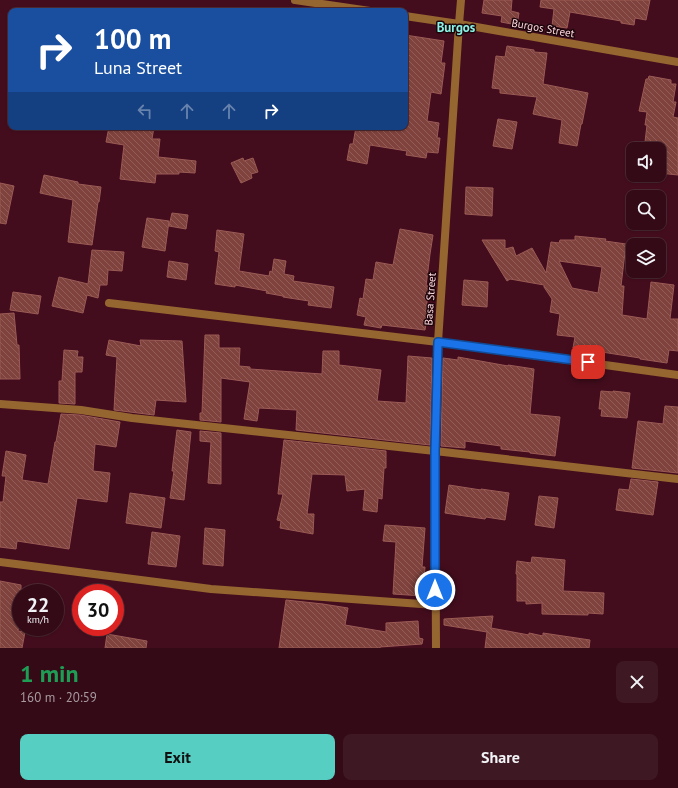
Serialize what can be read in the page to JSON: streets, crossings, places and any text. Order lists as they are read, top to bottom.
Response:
{
  "streets": {
    "street": ["Burgos Street", "Basa Street"]
  },
  "crossings": [
    ["Burgos Street", "Basa Street"]
  ],
  "districts": ["Burgos"],
  "page": {
    "turn": ["100 m", "Luna Street"],
    "speed": "22 km/h",
    "limit": "30",
    "heading": ["1 min", "160 m · 20:59"],
    "buttons": ["Exit", "Share"]
  }
}
